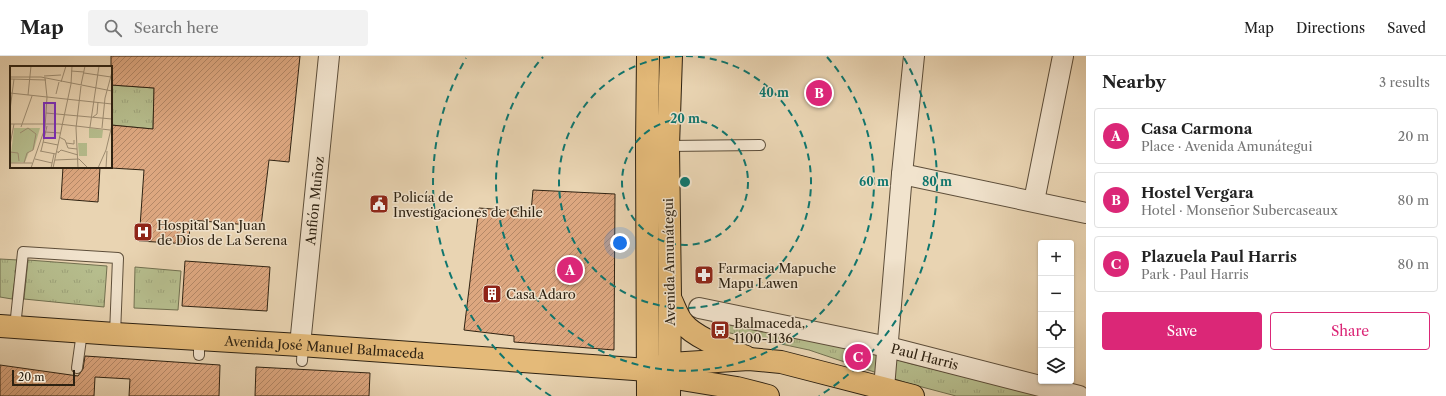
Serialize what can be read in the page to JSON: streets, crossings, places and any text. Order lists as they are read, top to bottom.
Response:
{
  "streets": {
    "main road": ["Avenida Amunátegui", "Avenida José Manuel Balmaceda"],
    "street": ["Anfión Muñoz", "Paul Harris"]
  },
  "crossings": [
    ["Anfión Muñoz", "Avenida José Manuel Balmaceda"],
    ["Avenida Amunátegui", "Avenida José Manuel Balmaceda"]
  ],
  "places": {
    "public building": ["Policía de Investigaciones de Chile"],
    "hospital": ["Hospital San Juan de Dios de La Serena"],
    "pharmacy": ["Farmacia Mapuche Mapu Lawen"],
    "building": ["Casa Adaro"],
    "bus stop": ["Balmaceda, 1100-1136"]
  },
  "scale_bar": "20 m",
  "page": {
    "header": "Map",
    "search": "Search here",
    "nav": ["Map", "Directions", "Saved"],
    "heading": ["Nearby", "3 results"],
    "pins": ["B", "A", "C"],
    "list": [
      {
        "mark": "A",
        "name": "Casa Carmona",
        "note": "Place · Avenida Amunátegui",
        "value": "20 m"
      },
      {
        "mark": "B",
        "name": "Hostel Vergara",
        "note": "Hotel · Monseñor Subercaseaux",
        "value": "80 m"
      },
      {
        "mark": "C",
        "name": "Plazuela Paul Harris",
        "note": "Park · Paul Harris",
        "value": "80 m"
      }
    ],
    "map_buttons": ["+", "−"],
    "buttons": ["Save", "Share"],
    "scale": "20 m"
  },
  "rings": [
    "40 m",
    "20 m",
    "60 m",
    "80 m"
  ]
}
